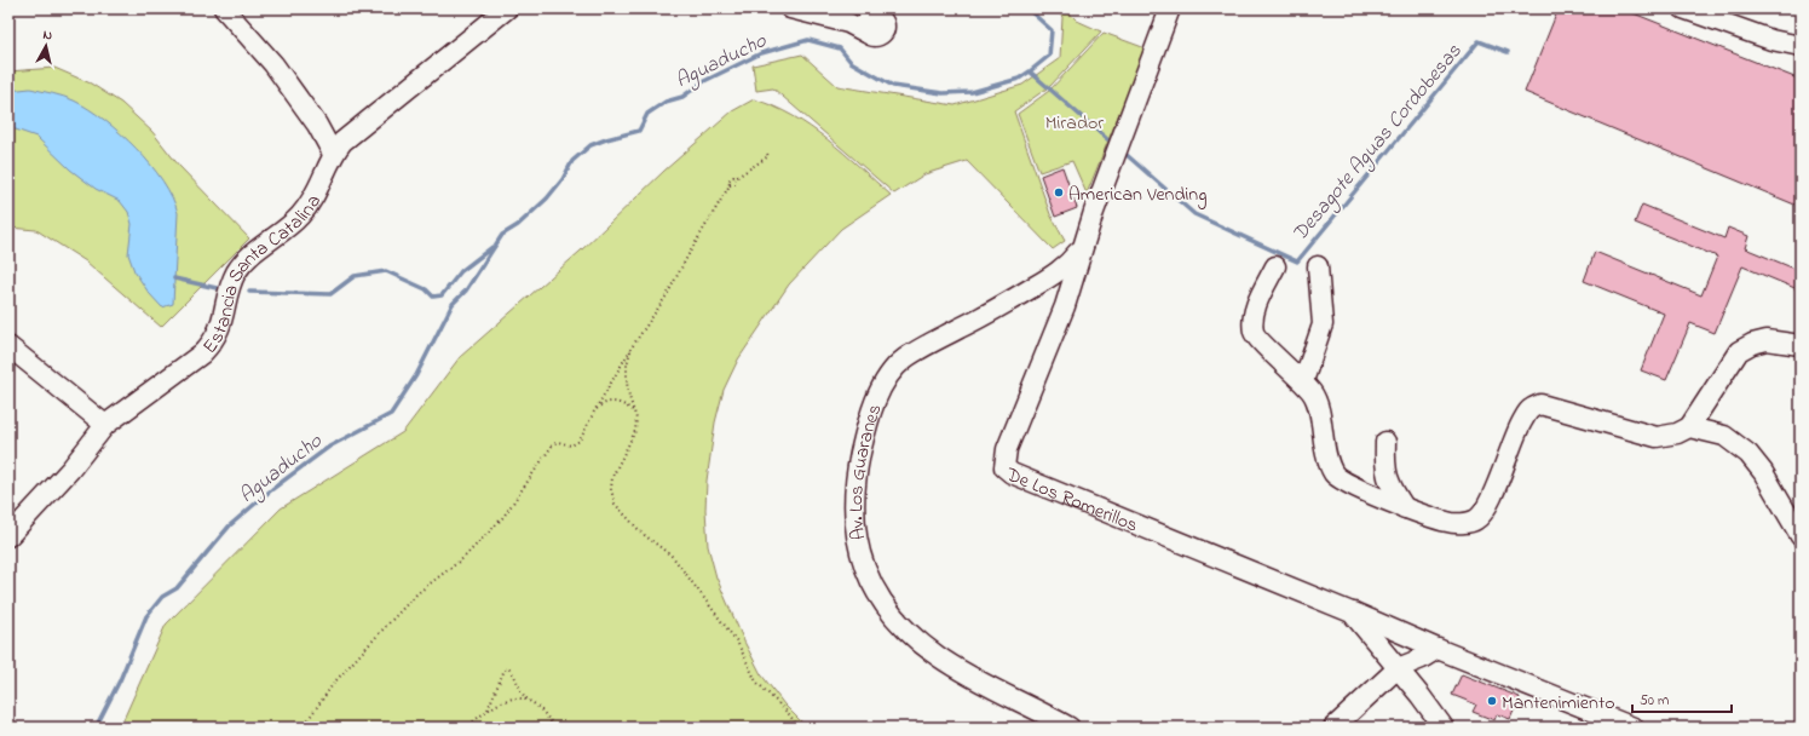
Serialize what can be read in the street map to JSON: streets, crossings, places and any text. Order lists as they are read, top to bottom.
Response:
{
  "streets": {
    "street": ["Estancia Santa Catalina", "Av. Los Guaranes", "De Los Romerillos"]
  },
  "crossings": [
    ["Av. Los Guaranes", "De Los Romerillos"]
  ],
  "water": ["Aguaducho", "Desagote Aguas Cordobesas"],
  "parks": ["Mirador"],
  "places": ["American Vending", "Mantenimiento"],
  "scale_bar": "50 m",
  "north": "top"
}
